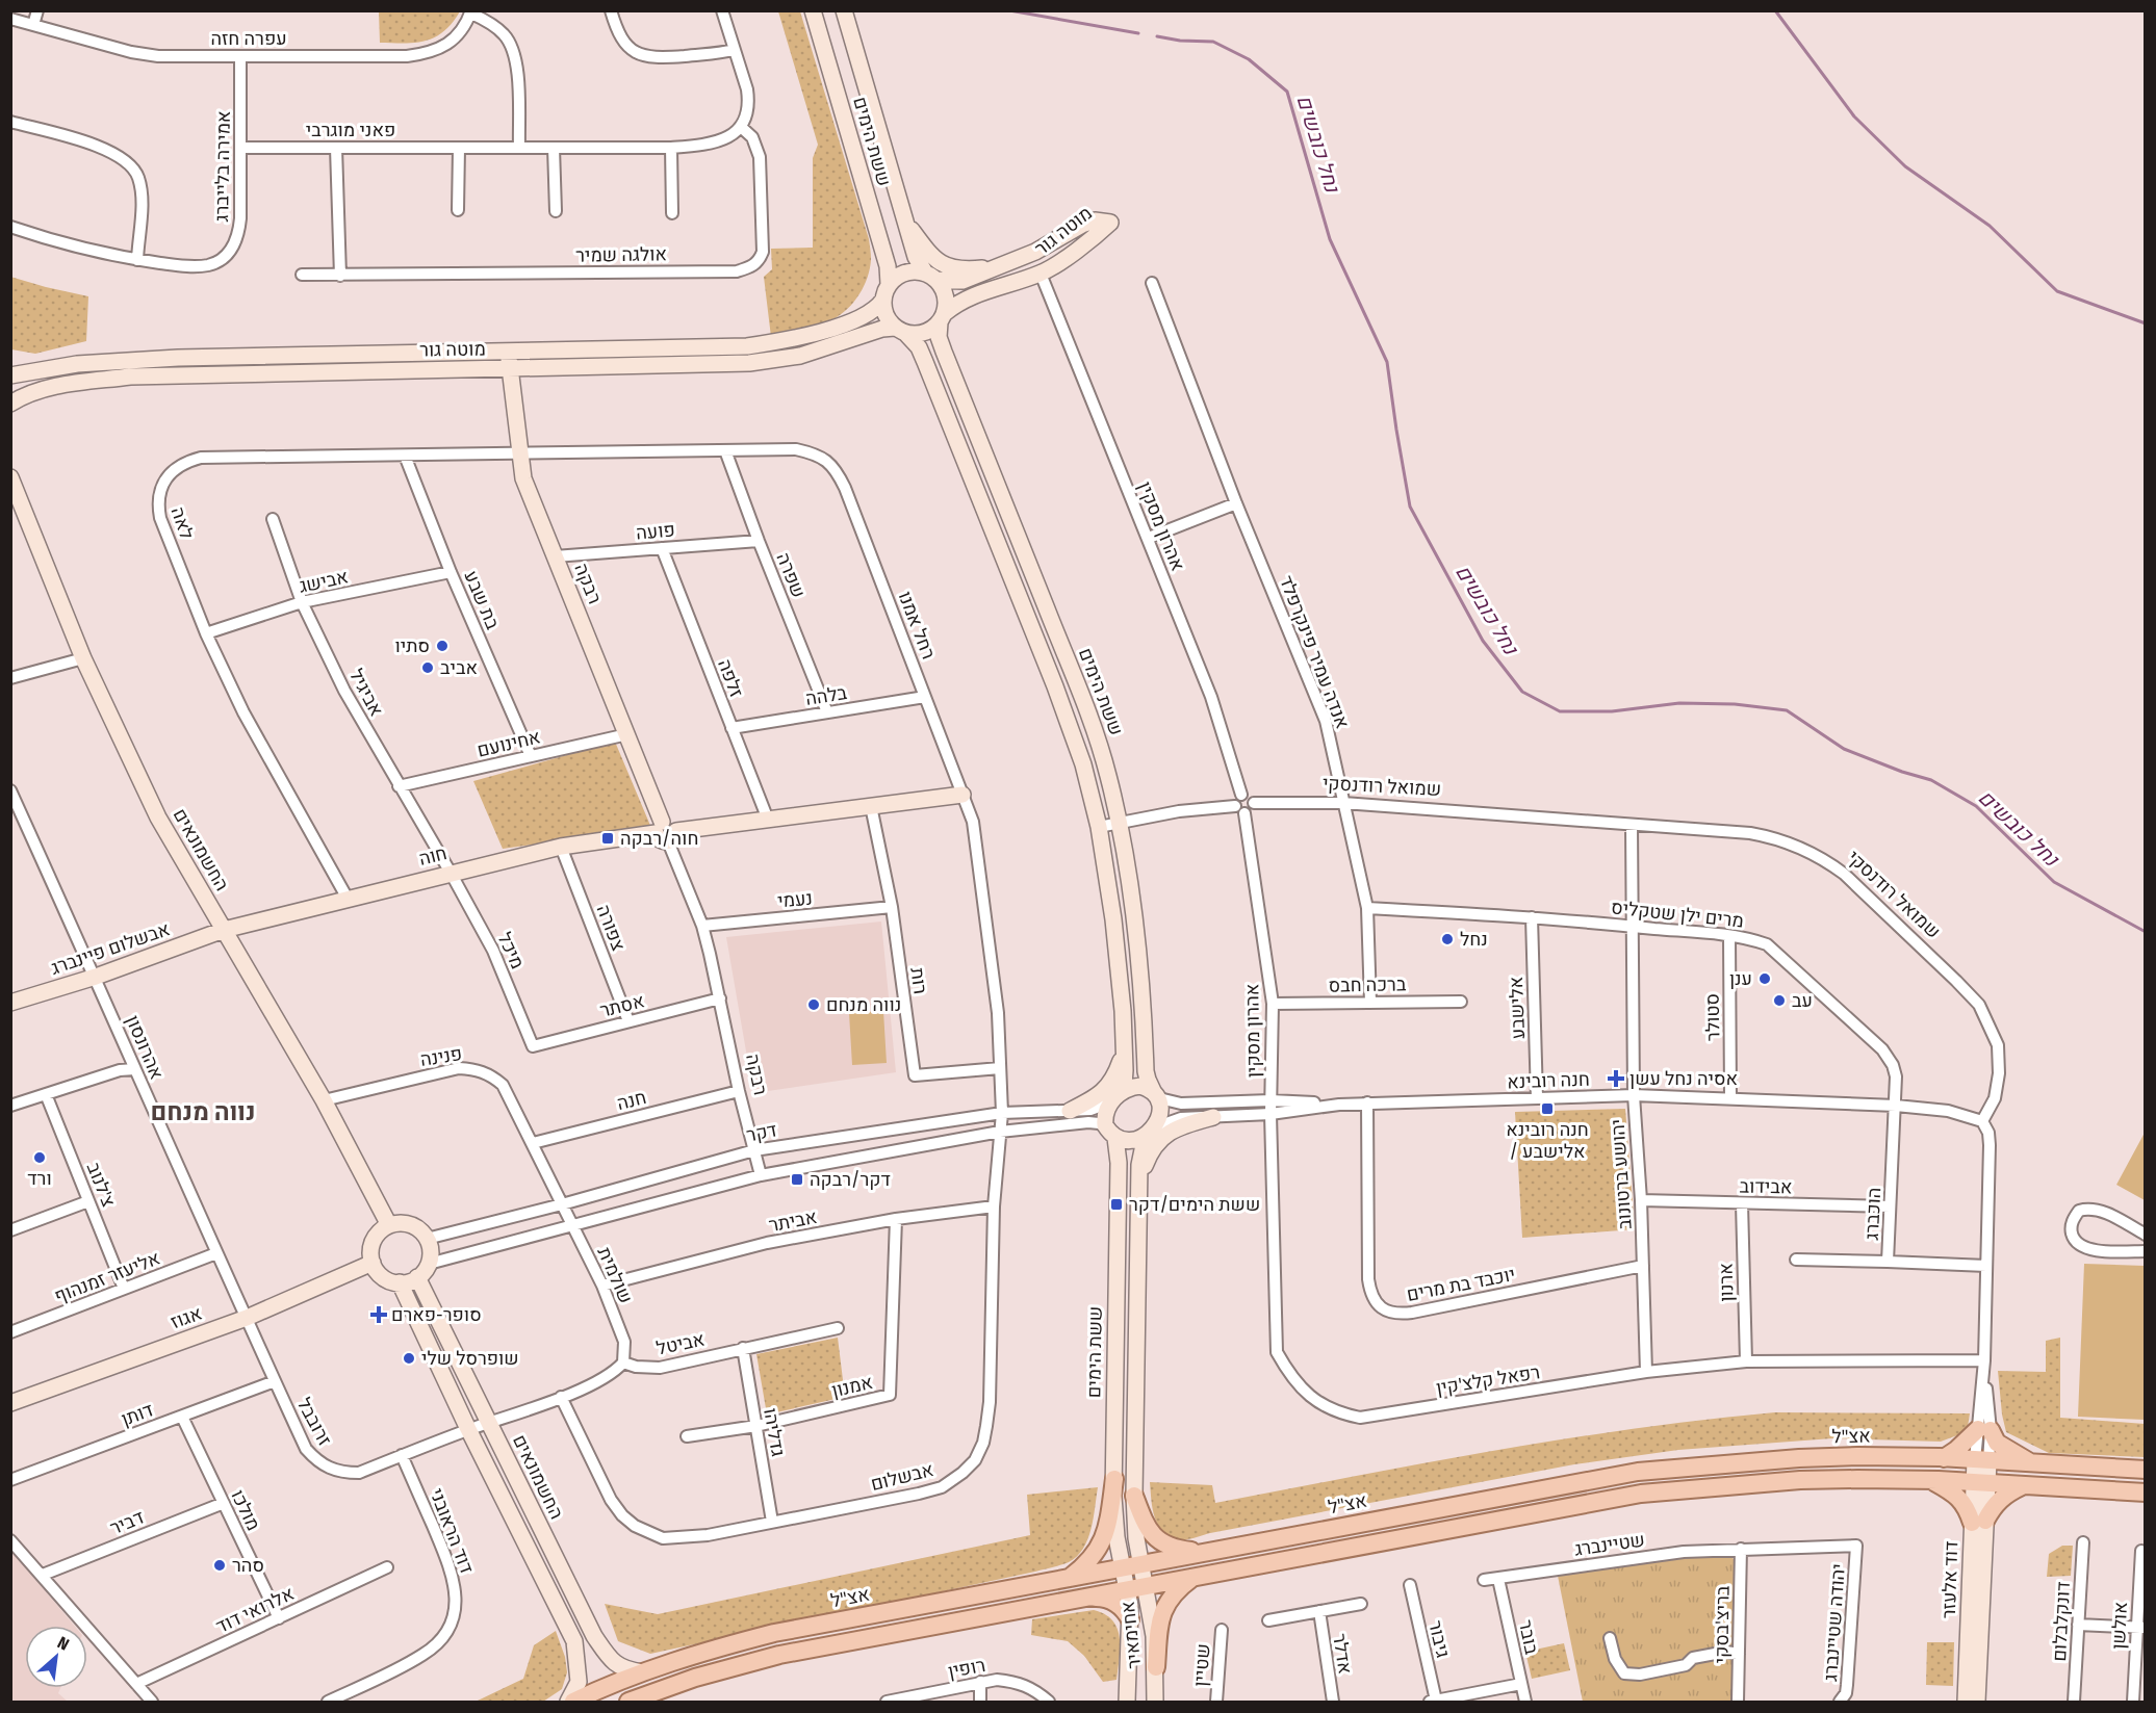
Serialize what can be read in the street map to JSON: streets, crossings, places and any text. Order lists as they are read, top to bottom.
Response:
{
  "streets": {
    "main road": ["אצ\"ל"],
    "street": [
      "עפרה חזה",
      "פאני מוגרבי",
      "ששת הימים",
      "אמירה בלייברג",
      "מוטה גור",
      "אולגה שמיר",
      "לאה",
      "אהרון מסקין",
      "פועה",
      "שפרה",
      "אבישג",
      "רבקה",
      "בת שבע",
      "רחל אמנו",
      "אנדה עמיר פינקרפלד",
      "זלפה",
      "אביגיל",
      "בלהה",
      "אחינועם",
      "שמואל רודנסקי",
      "החשמונאים",
      "חוה",
      "נעמי",
      "מרים ילן שטקליס",
      "צפורה",
      "אבשלום פיינברג",
      "מיכל",
      "רות",
      "ברכה חבס",
      "אסתר",
      "אלישבע",
      "סטולר",
      "אהרונסון",
      "פנינה",
      "חנה רובינא",
      "חנה",
      "דקר",
      "יהושע ברטונוב",
      "צ'לנוב",
      "אבידוב",
      "הוכברג",
      "אביתר",
      "שולמית",
      "אליעזר זמנהוף",
      "ארנון",
      "יוכבד בת מרים",
      "אגוז",
      "אביטל",
      "רפאל קלצ'קין",
      "אמנון",
      "דותן",
      "זרובבל",
      "גדליהו",
      "אבשלום",
      "מולכו",
      "דביר",
      "דוד הראובני",
      "שטיינברג",
      "דוד אלעזר",
      "אלרואי דוד",
      "דונקלבלום",
      "יהודה שטיינברג",
      "בריצ'בסקי",
      "אולשן",
      "אחימאיר",
      "בובר",
      "גיבור",
      "אדלר",
      "שטיין",
      "רופין"
    ]
  },
  "crossings": [
    ["עפרה חזה", "אמירה בלייברג"],
    ["פאני מוגרבי", "אמירה בלייברג"],
    ["פאני מוגרבי", "אולגה שמיר"],
    ["ששת הימים", "מוטה גור"],
    ["ששת הימים", "חנה רובינא"],
    ["ששת הימים", "דקר"],
    ["ששת הימים", "אצ\"ל"],
    ["ששת הימים", "אחימאיר"],
    ["מוטה גור", "אהרון מסקין"],
    ["מוטה גור", "רבקה"],
    ["לאה", "אבישג"],
    ["לאה", "רבקה"],
    ["לאה", "בת שבע"],
    ["לאה", "רחל אמנו"],
    ["לאה", "חוה"],
    ["אהרון מסקין", "שמואל רודנסקי"],
    ["אהרון מסקין", "ברכה חבס"],
    ["אהרון מסקין", "חנה רובינא"],
    ["אהרון מסקין", "רפאל קלצ'קין"],
    ["פועה", "שפרה"],
    ["פועה", "רבקה"],
    ["פועה", "זלפה"],
    ["שפרה", "רחל אמנו"],
    ["שפרה", "בלהה"],
    ["אבישג", "בת שבע"],
    ["אבישג", "אביגיל"],
    ["רבקה", "רחל אמנו"],
    ["רבקה", "אחינועם"],
    ["רבקה", "חוה"],
    ["רבקה", "נעמי"],
    ["רבקה", "אסתר"],
    ["רבקה", "חנה"],
    ["רבקה", "דקר"],
    ["בת שבע", "אחינועם"],
    ["רחל אמנו", "בלהה"],
    ["רחל אמנו", "חוה"],
    ["רחל אמנו", "רות"],
    ["רחל אמנו", "דקר"],
    ["רחל אמנו", "אבשלום"],
    ["אנדה עמיר פינקרפלד", "שמואל רודנסקי"],
    ["אנדה עמיר פינקרפלד", "מרים ילן שטקליס"],
    ["אנדה עמיר פינקרפלד", "ברכה חבס"],
    ["זלפה", "בלהה"],
    ["זלפה", "חוה"],
    ["אביגיל", "אחינועם"],
    ["אביגיל", "חוה"],
    ["אביגיל", "מיכל"],
    ["שמואל רודנסקי", "חנה רובינא"],
    ["שמואל רודנסקי", "יהושע ברטונוב"],
    ["החשמונאים", "חוה"],
    ["החשמונאים", "אבשלום פיינברג"],
    ["החשמונאים", "פנינה"],
    ["החשמונאים", "דקר"],
    ["החשמונאים", "אגוז"],
    ["החשמונאים", "אצ\"ל"],
    ["חוה", "צפורה"],
    ["חוה", "אבשלום פיינברג"],
    ["חוה", "מיכל"],
    ["חוה", "רות"],
    ["נעמי", "רות"],
    ["מרים ילן שטקליס", "אלישבע"],
    ["מרים ילן שטקליס", "סטולר"],
    ["מרים ילן שטקליס", "חנה רובינא"],
    ["מרים ילן שטקליס", "יהושע ברטונוב"],
    ["מרים ילן שטקליס", "הוכברג"],
    ["צפורה", "אסתר"],
    ["אבשלום פיינברג", "אהרונסון"],
    ["מיכל", "אסתר"],
    ["אלישבע", "חנה רובינא"],
    ["סטולר", "חנה רובינא"],
    ["אהרונסון", "אליעזר זמנהוף"],
    ["אהרונסון", "אגוז"],
    ["אהרונסון", "זרובבל"],
    ["פנינה", "חנה"],
    ["פנינה", "דקר"],
    ["פנינה", "שולמית"],
    ["חנה רובינא", "דקר"],
    ["חנה רובינא", "יהושע ברטונוב"],
    ["חנה רובינא", "הוכברג"],
    ["חנה רובינא", "יוכבד בת מרים"],
    ["חנה רובינא", "רפאל קלצ'קין"],
    ["דקר", "שולמית"],
    ["דקר", "אגוז"],
    ["דקר", "אבשלום"],
    ["יהושע ברטונוב", "אבידוב"],
    ["יהושע ברטונוב", "יוכבד בת מרים"],
    ["יהושע ברטונוב", "רפאל קלצ'קין"],
    ["צ'לנוב", "אליעזר זמנהוף"],
    ["אבידוב", "הוכברג"],
    ["אבידוב", "ארנון"],
    ["אביתר", "שולמית"],
    ["אביתר", "אמנון"],
    ["אביתר", "אבשלום"],
    ["שולמית", "אביטל"],
    ["ארנון", "רפאל קלצ'קין"],
    ["אגוז", "זרובבל"],
    ["אביטל", "גדליהו"],
    ["אמנון", "גדליהו"],
    ["דותן", "זרובבל"],
    ["דותן", "מולכו"],
    ["זרובבל", "דוד הראובני"],
    ["גדליהו", "אבשלום"],
    ["אצ\"ל", "אחימאיר"],
    ["מולכו", "דביר"],
    ["מולכו", "אלרואי דוד"],
    ["שטיינברג", "יהודה שטיינברג"],
    ["שטיינברג", "בריצ'בסקי"],
    ["שטיינברג", "בובר"],
    ["יהודה שטיינברג", "בריצ'בסקי"]
  ],
  "districts": ["נווה מנחם"],
  "water": ["נחל כובשים"],
  "places": {
    "other": [
      "סתיו",
      "אביב",
      "נחל",
      "ענן",
      "עב",
      "נווה מנחם",
      "ורד",
      "שופרסל שלי",
      "סהר"
    ],
    "transit": [
      "חוה/רבקה",
      "חנה רובינא / אלישבע",
      "דקר/רבקה",
      "ששת הימים/דקר"
    ],
    "health": ["אסיה נחל עשן", "סופר-פארם"]
  },
  "north": "top right"
}
